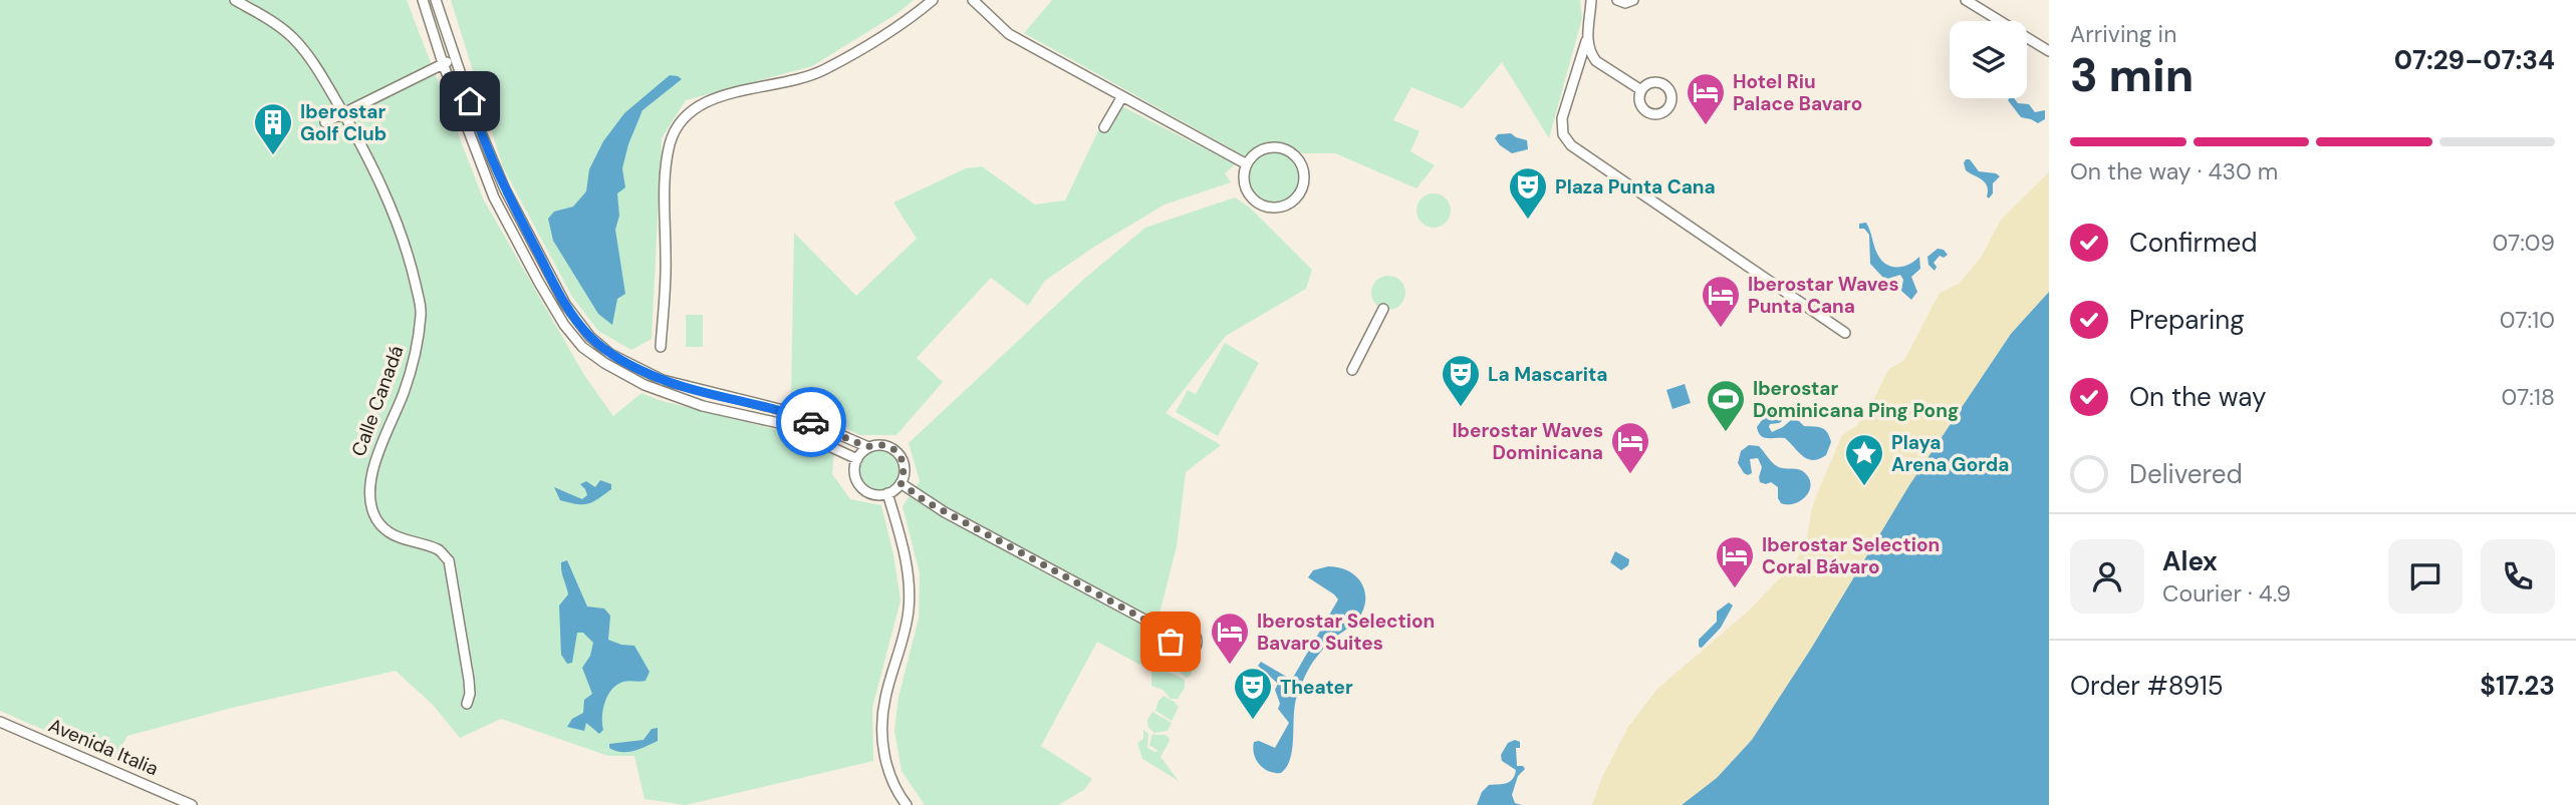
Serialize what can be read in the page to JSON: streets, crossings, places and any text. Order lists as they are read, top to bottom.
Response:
{
  "streets": {
    "street": ["Calle Canadá", "Avenida Italia"]
  },
  "places": {
    "hotel": [
      "Hotel Riu Palace Bavaro",
      "Iberostar Waves Punta Cana",
      "Iberostar Waves Dominicana",
      "Iberostar Selection Coral Bávaro",
      "Iberostar Selection Bavaro Suites"
    ],
    "building": ["Iberostar Golf Club"],
    "theatre": ["Plaza Punta Cana", "La Mascarita", "Theater"],
    "sports": ["Iberostar Dominicana Ping Pong"],
    "place": ["Playa Arena Gorda"]
  },
  "page": {
    "heading": ["3 min", "Arriving in", "07:29–07:34"],
    "panel": [
      "Alex",
      "Courier · 4.9",
      "Order #8915",
      "$17.23"
    ],
    "bar": "On the way · 430 m",
    "list": [
      ["Confirmed", "07:09"],
      ["Preparing", "07:10"],
      ["On the way", "07:18"],
      "Delivered"
    ]
  }
}
